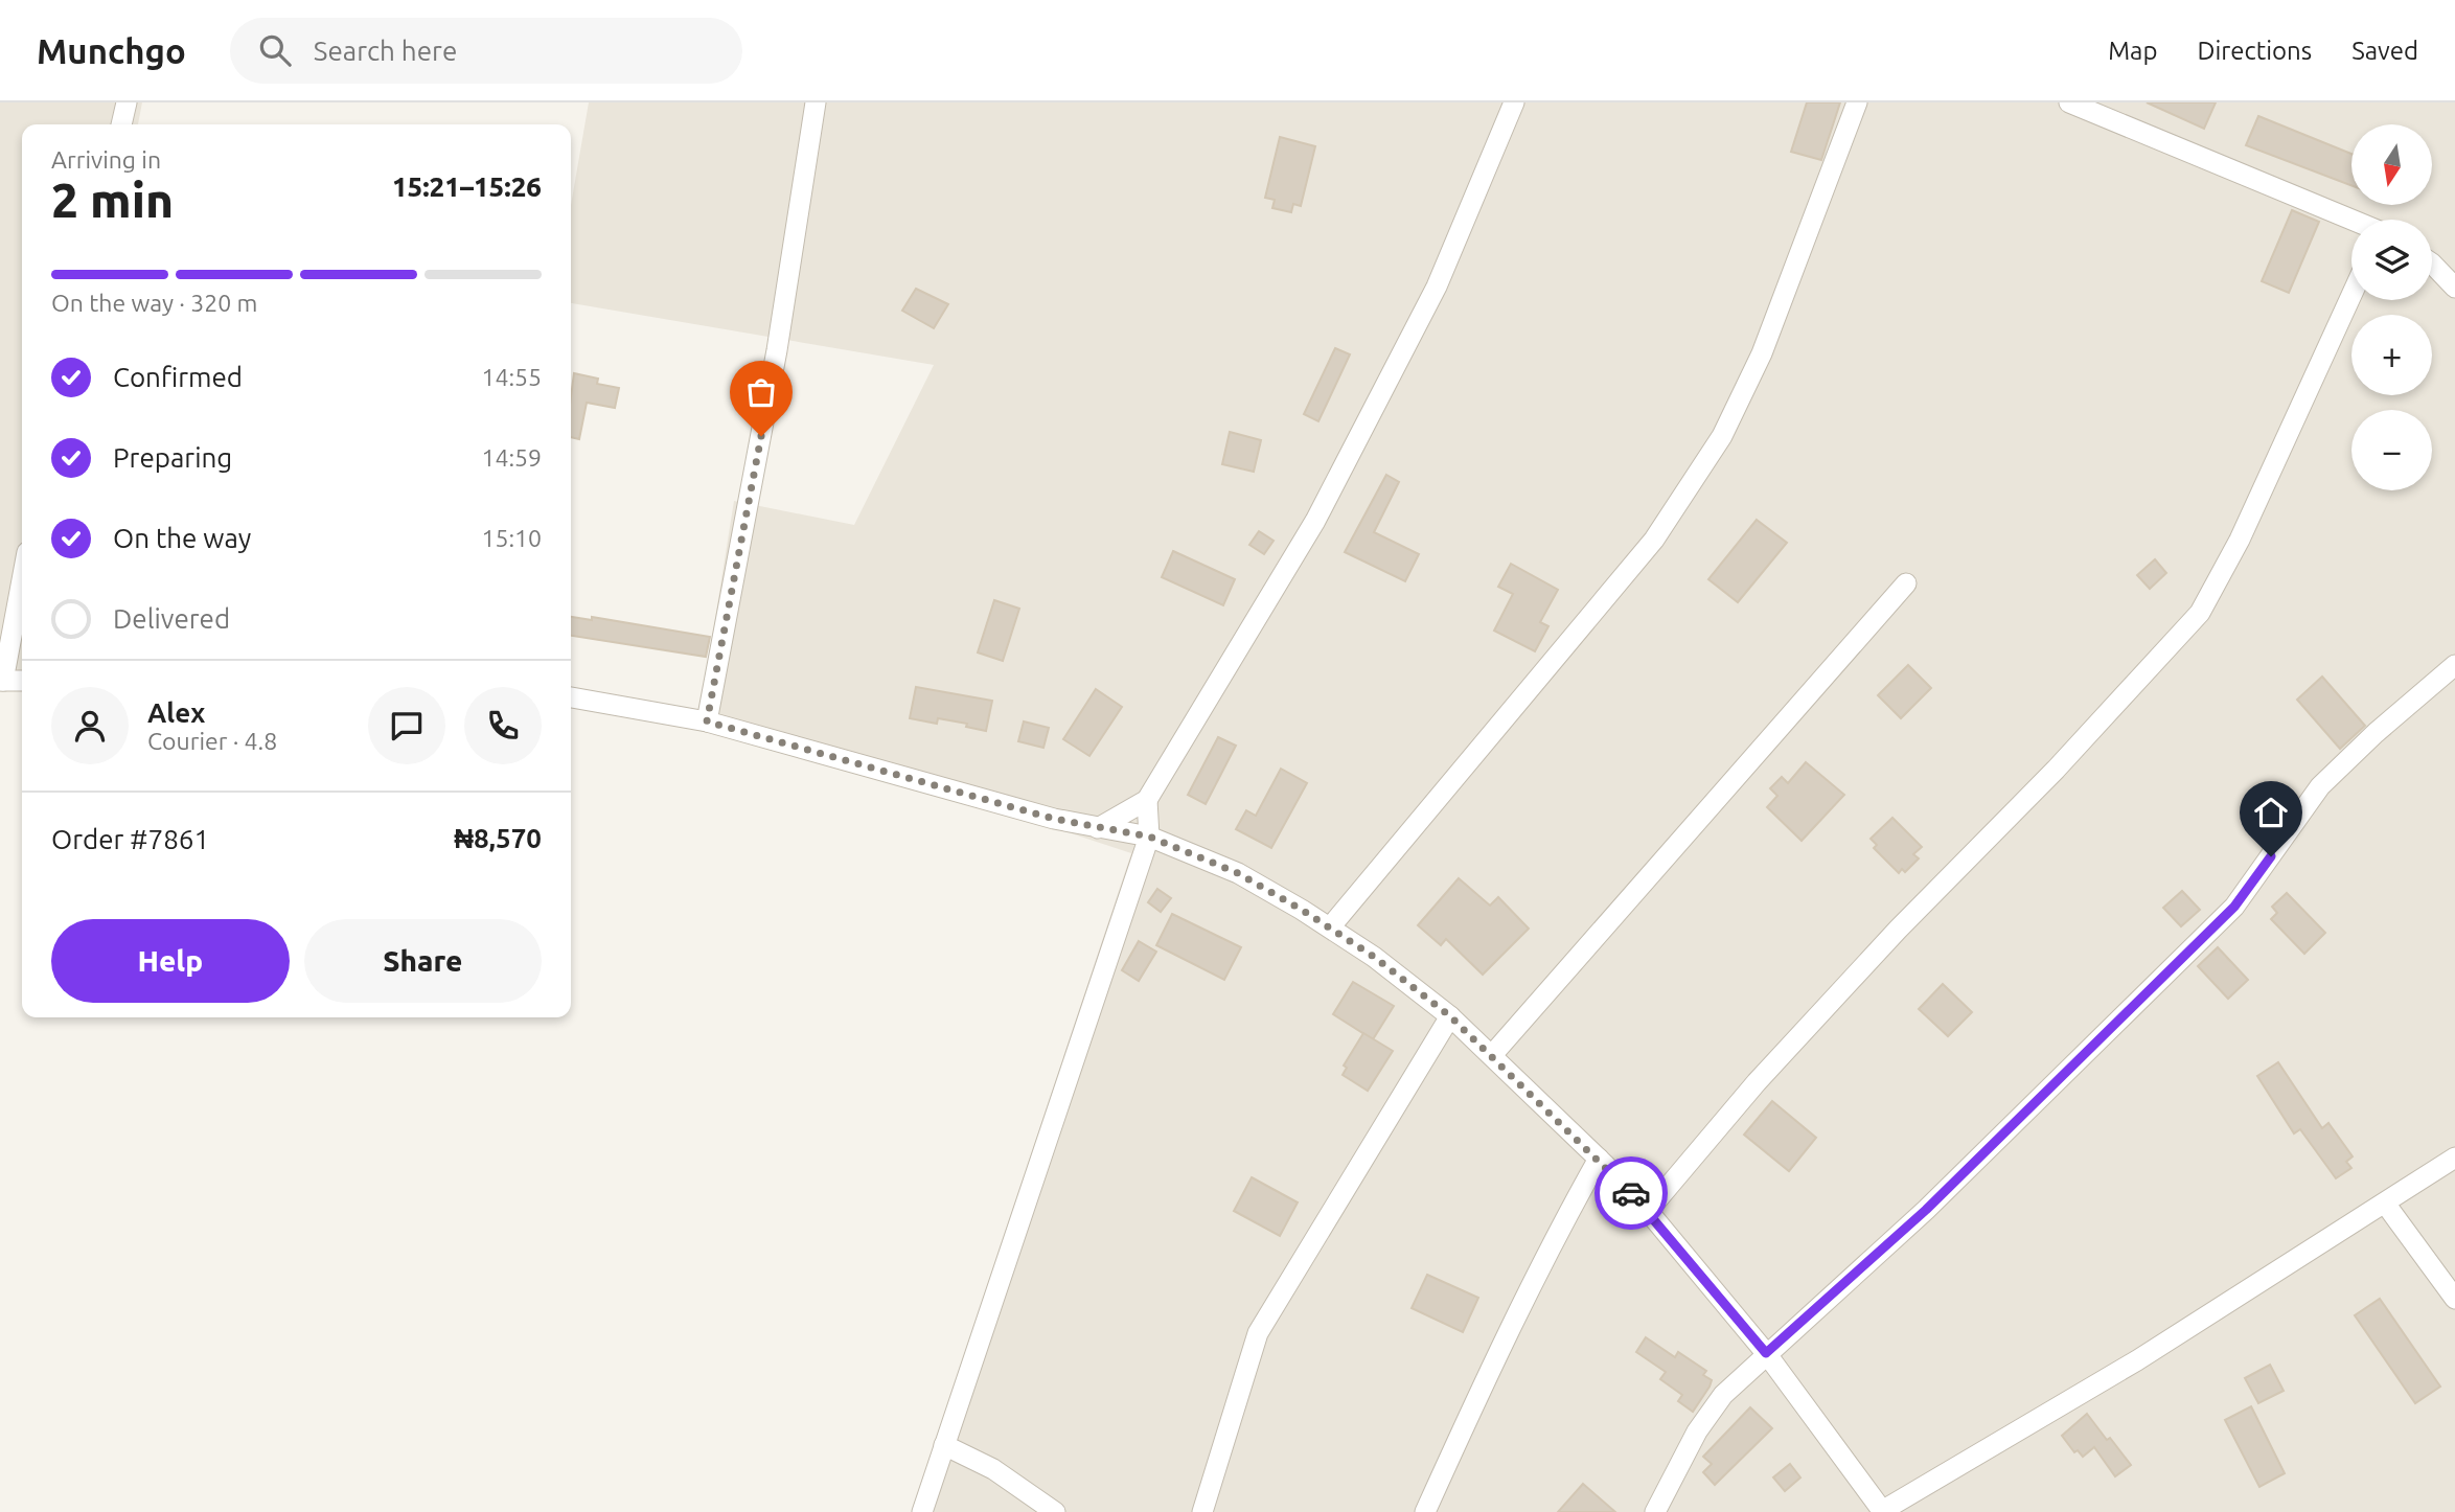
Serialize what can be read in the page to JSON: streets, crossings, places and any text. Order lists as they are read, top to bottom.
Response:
{
  "north": "bottom",
  "page": {
    "header": "Munchgo",
    "search": "Search here",
    "nav": ["Map", "Directions", "Saved"],
    "map_buttons": ["+", "−"],
    "heading": ["2 min", "Arriving in", "15:21–15:26"],
    "panel": [
      "Alex",
      "Courier · 4.8",
      "Order #7861",
      "₦8,570"
    ],
    "bar": "On the way · 320 m",
    "list": [
      ["Confirmed", "14:55"],
      ["Preparing", "14:59"],
      ["On the way", "15:10"],
      "Delivered"
    ],
    "buttons": ["Help", "Share"]
  }
}
